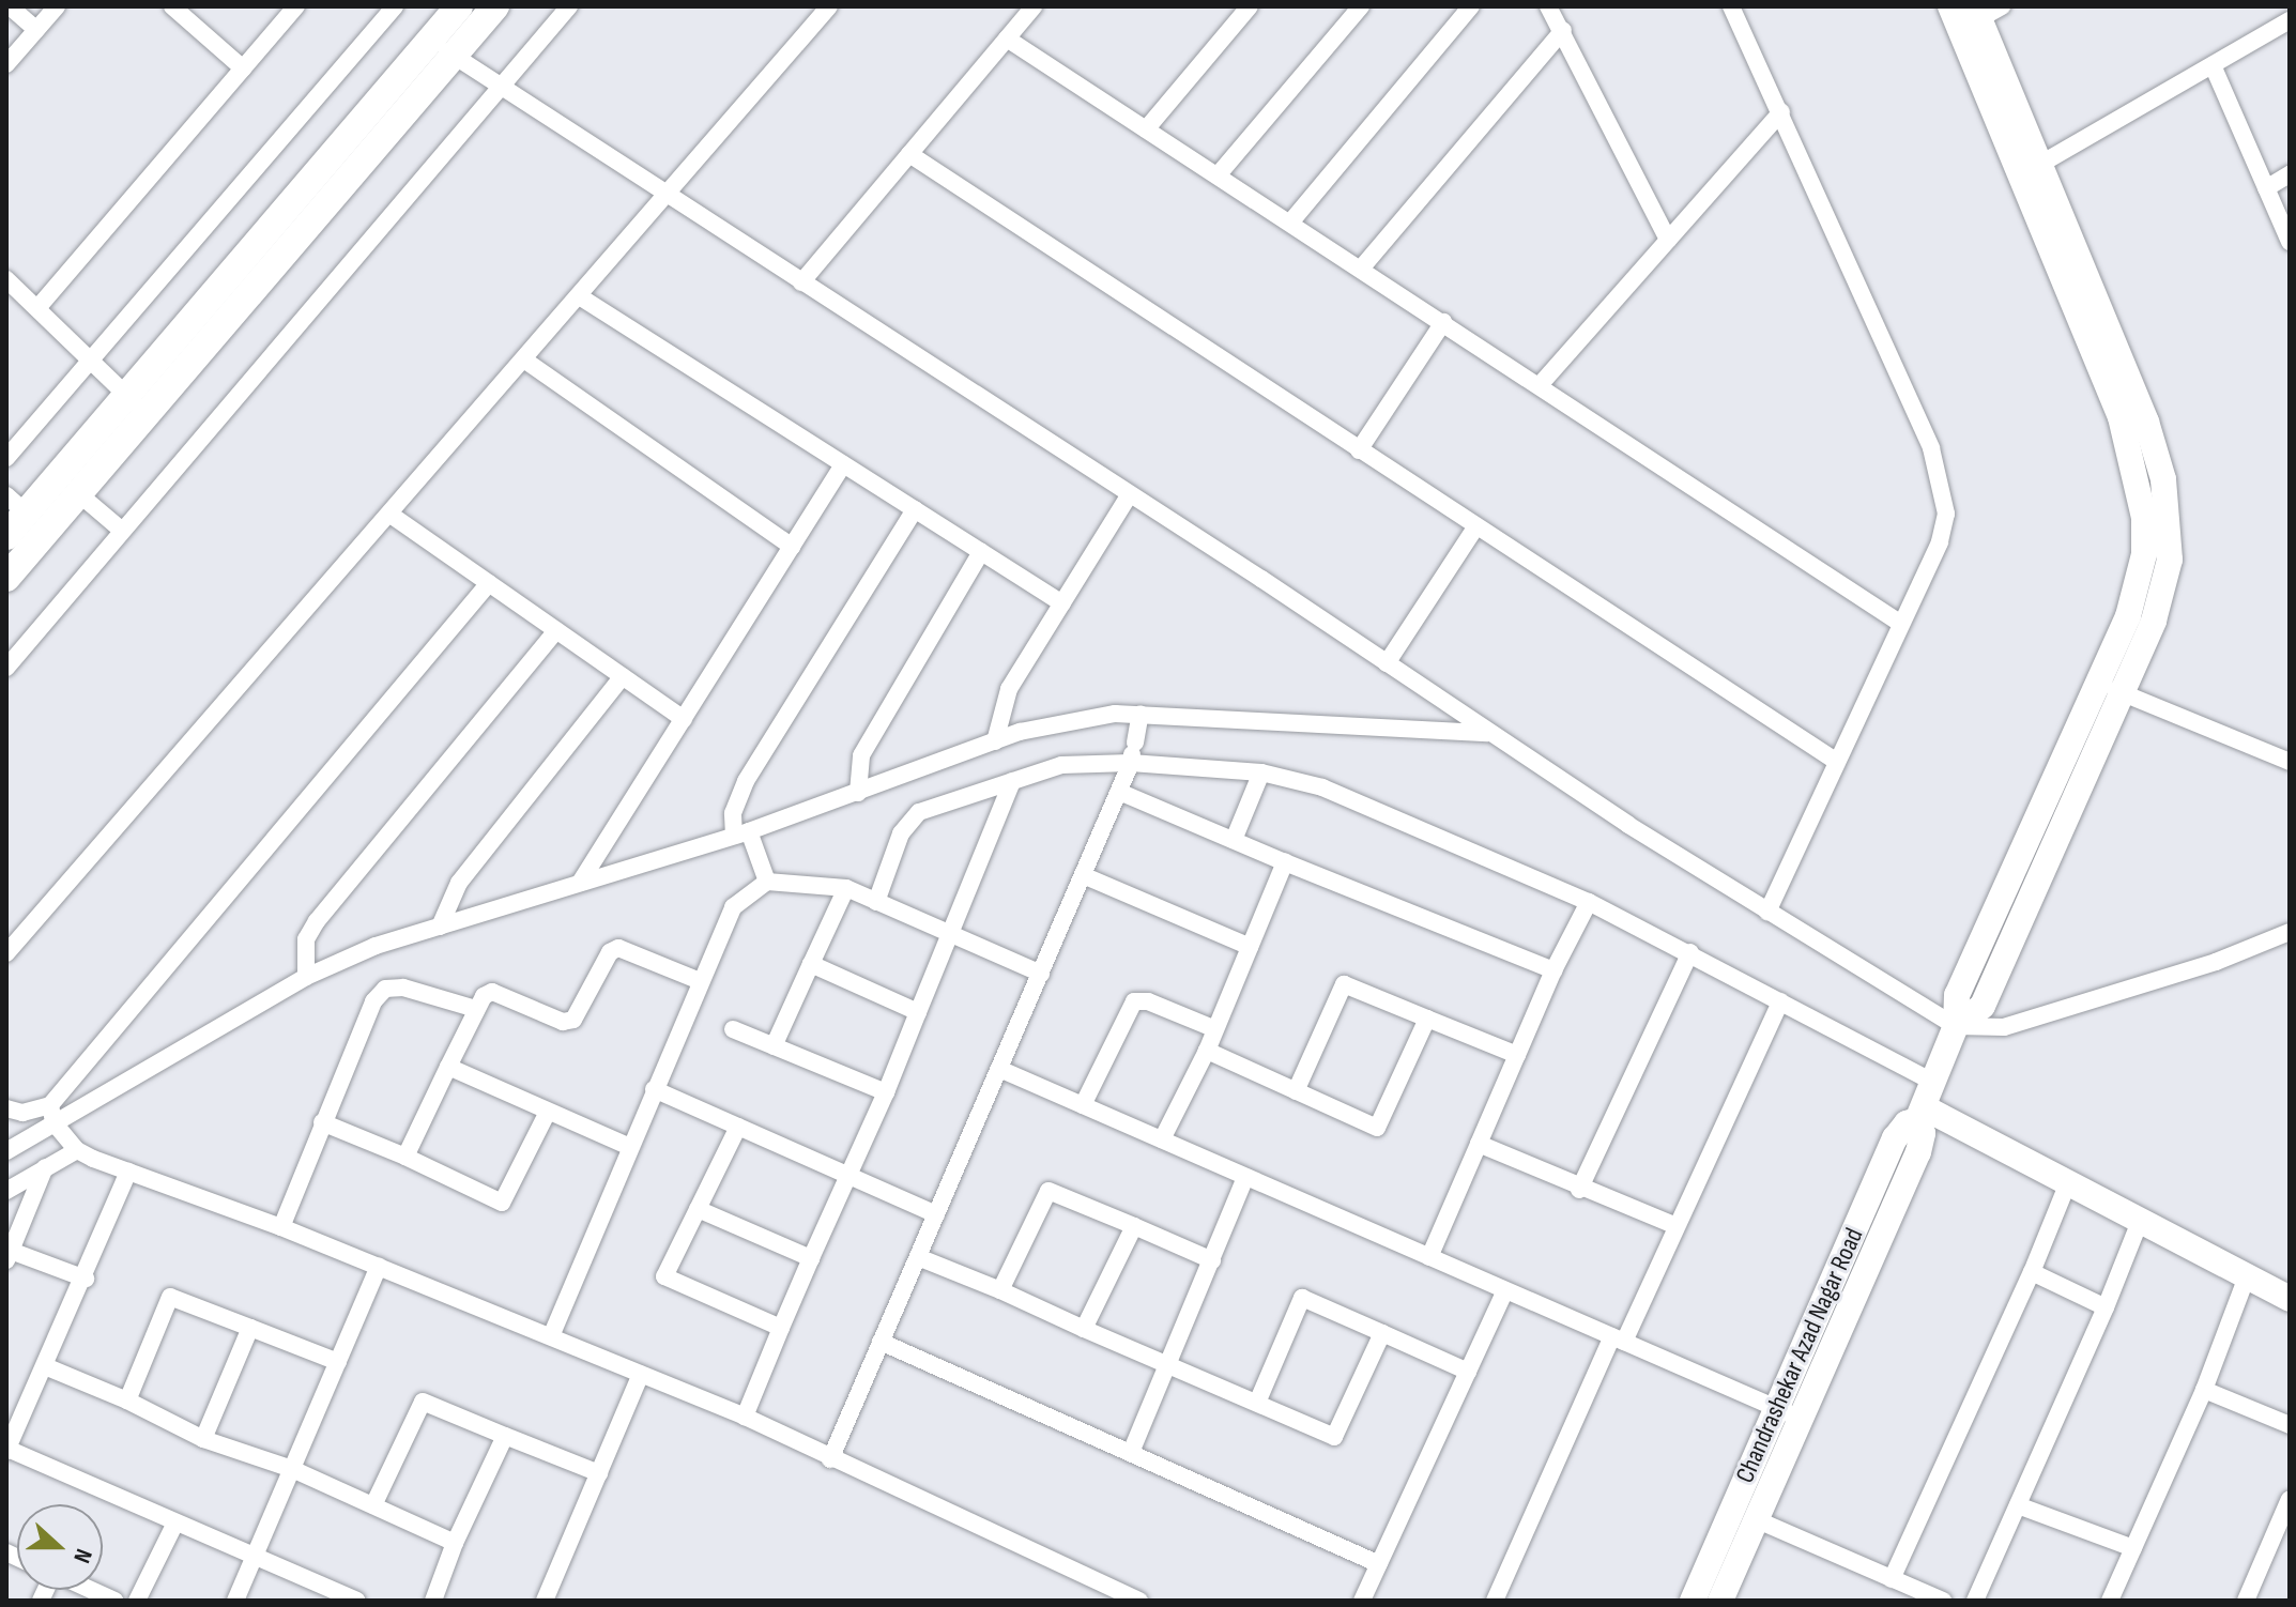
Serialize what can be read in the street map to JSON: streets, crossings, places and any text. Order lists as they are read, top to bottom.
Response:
{
  "streets": {
    "street": ["Chandrashekar Azad Nagar Road"]
  },
  "north": "right"
}
